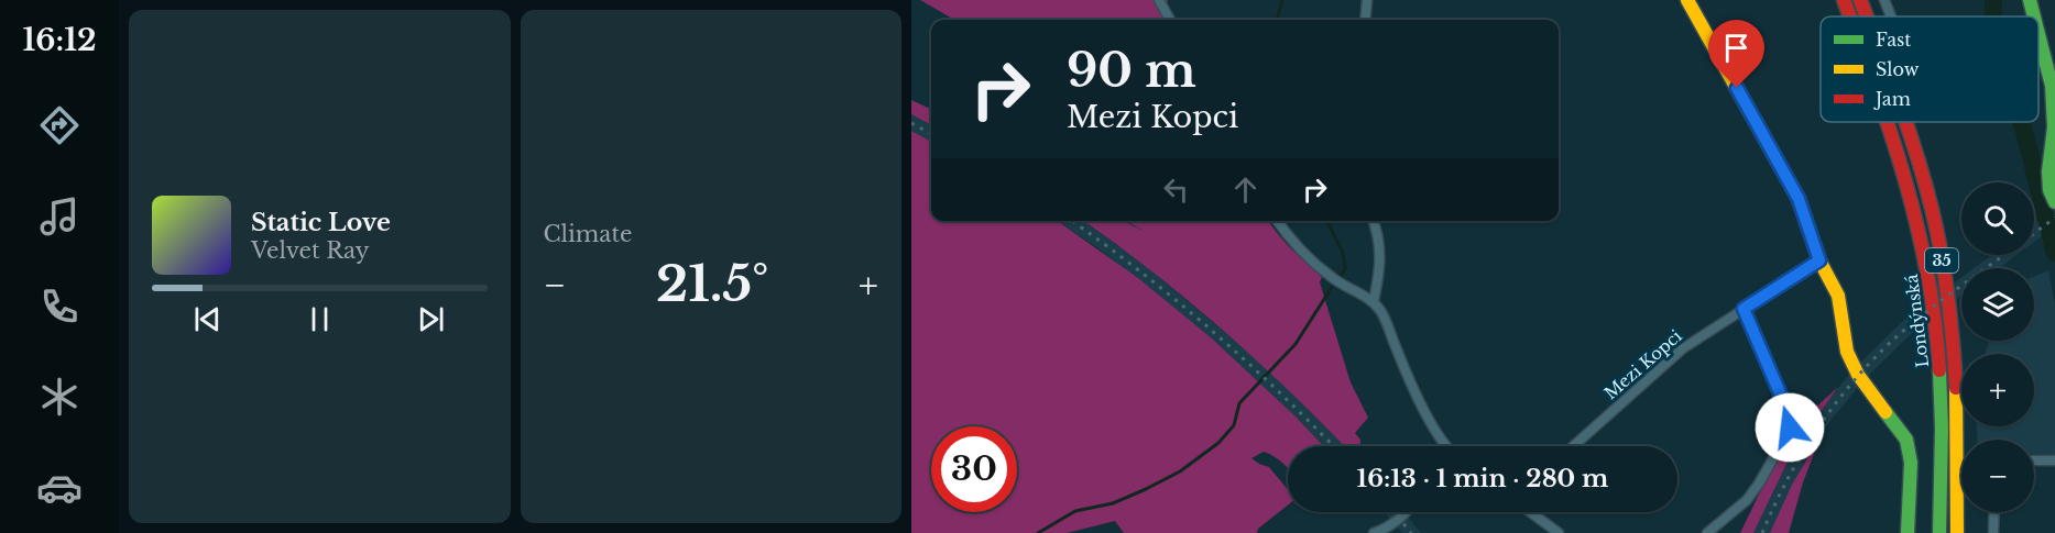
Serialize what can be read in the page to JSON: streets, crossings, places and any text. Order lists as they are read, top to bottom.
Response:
{
  "streets": {
    "main road": ["35", "Londýnská"],
    "street": ["Mezi Kopci"]
  },
  "legend": ["Fast", "Slow", "Jam"],
  "page": {
    "tabs": "16:12",
    "tile": "Climate",
    "turn": ["90 m", "Mezi Kopci"],
    "map_buttons": ["+", "−"],
    "song": ["Static Love", "Velvet Ray"],
    "heat": ["−", "21.5°", "+"],
    "limit": "30",
    "trip": "16:13 · 1 min · 280 m"
  }
}
